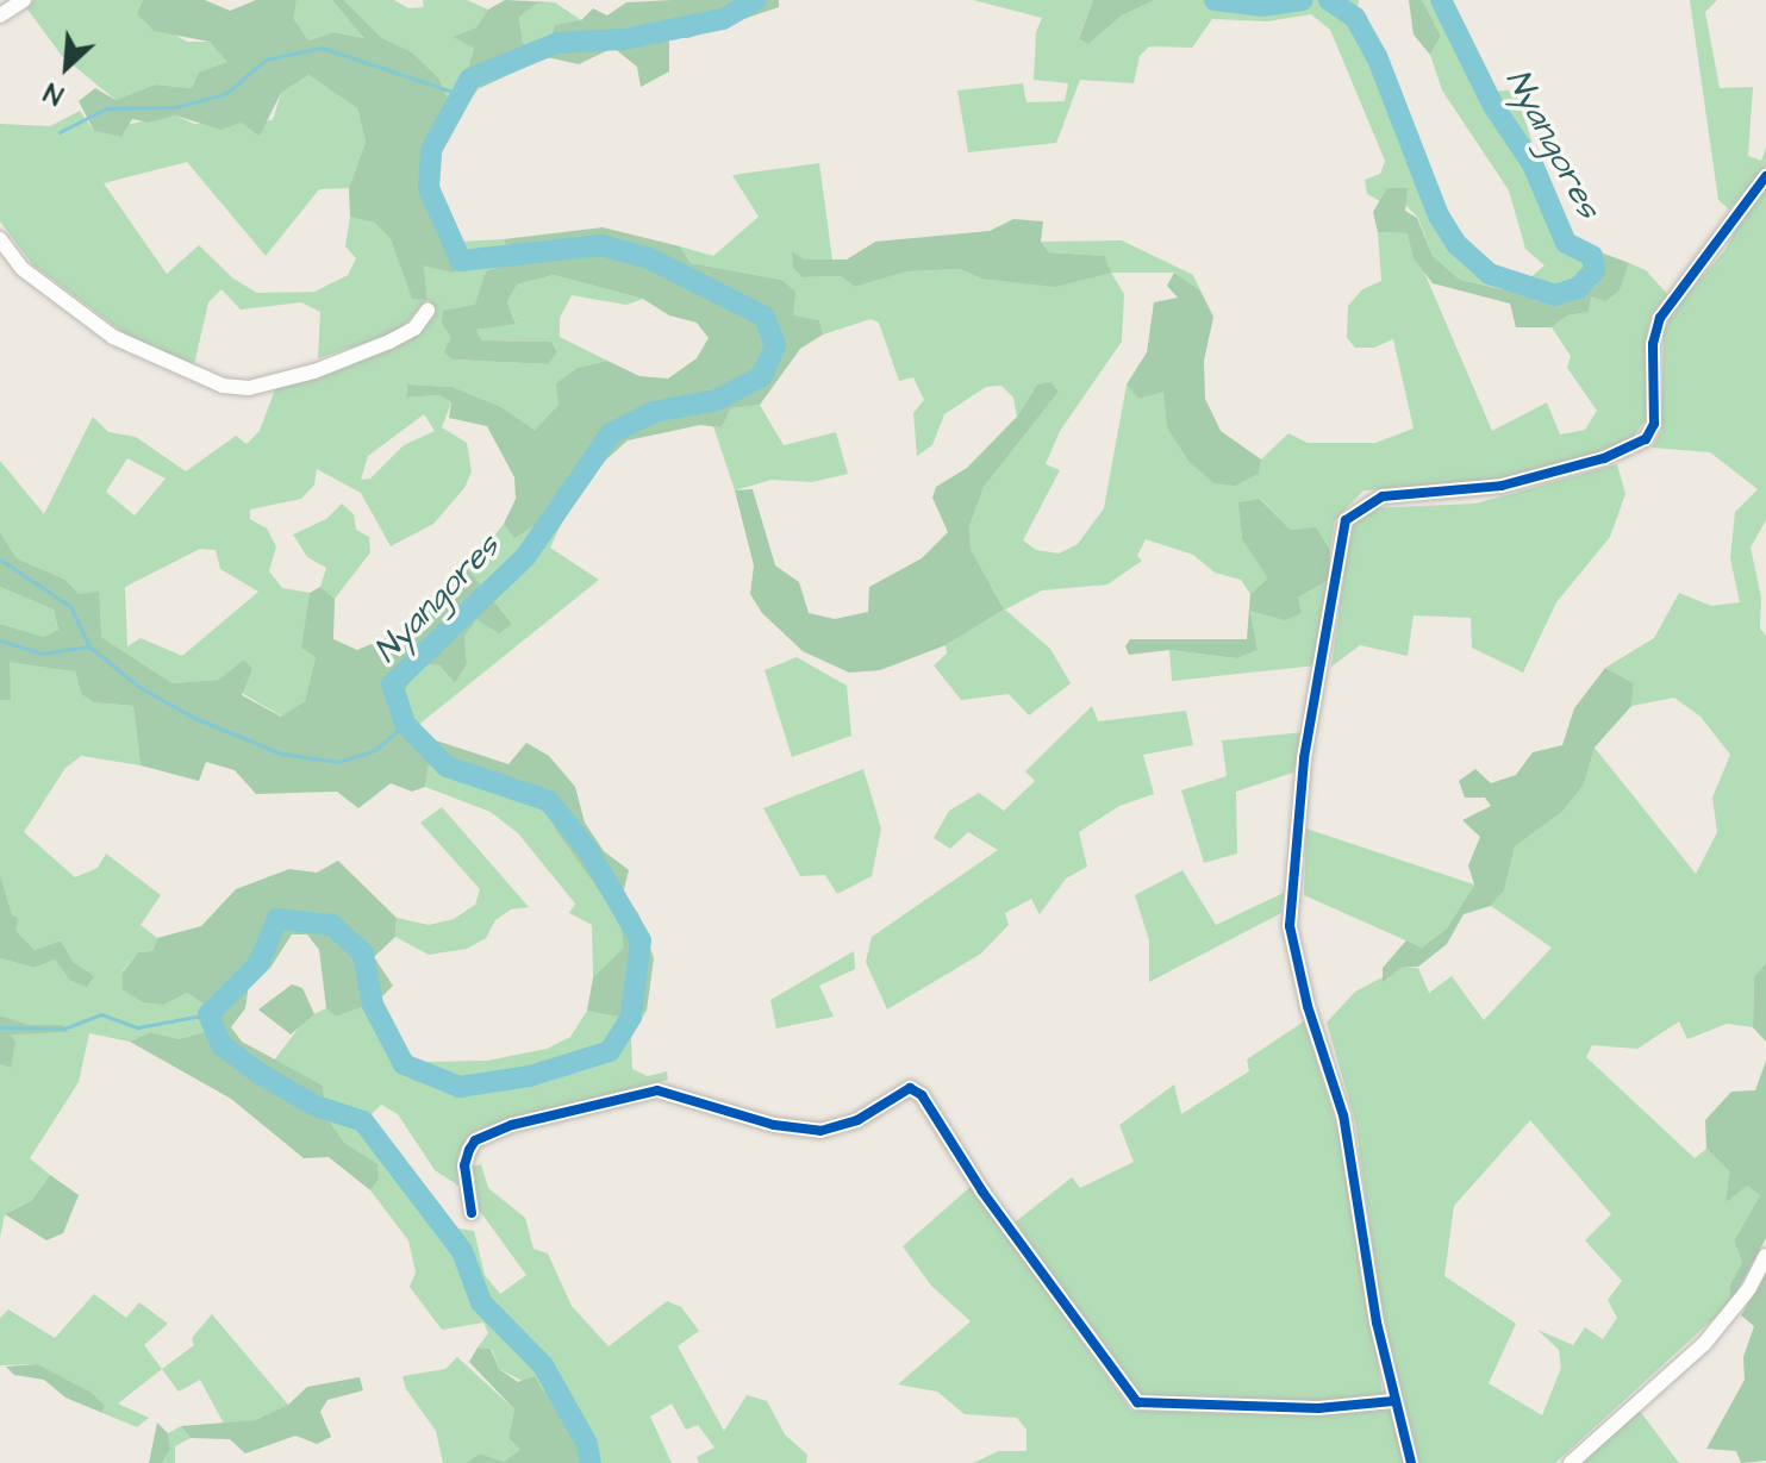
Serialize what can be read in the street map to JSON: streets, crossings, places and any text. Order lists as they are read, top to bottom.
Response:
{
  "water": ["Nyangores"],
  "north": "bottom left"
}
